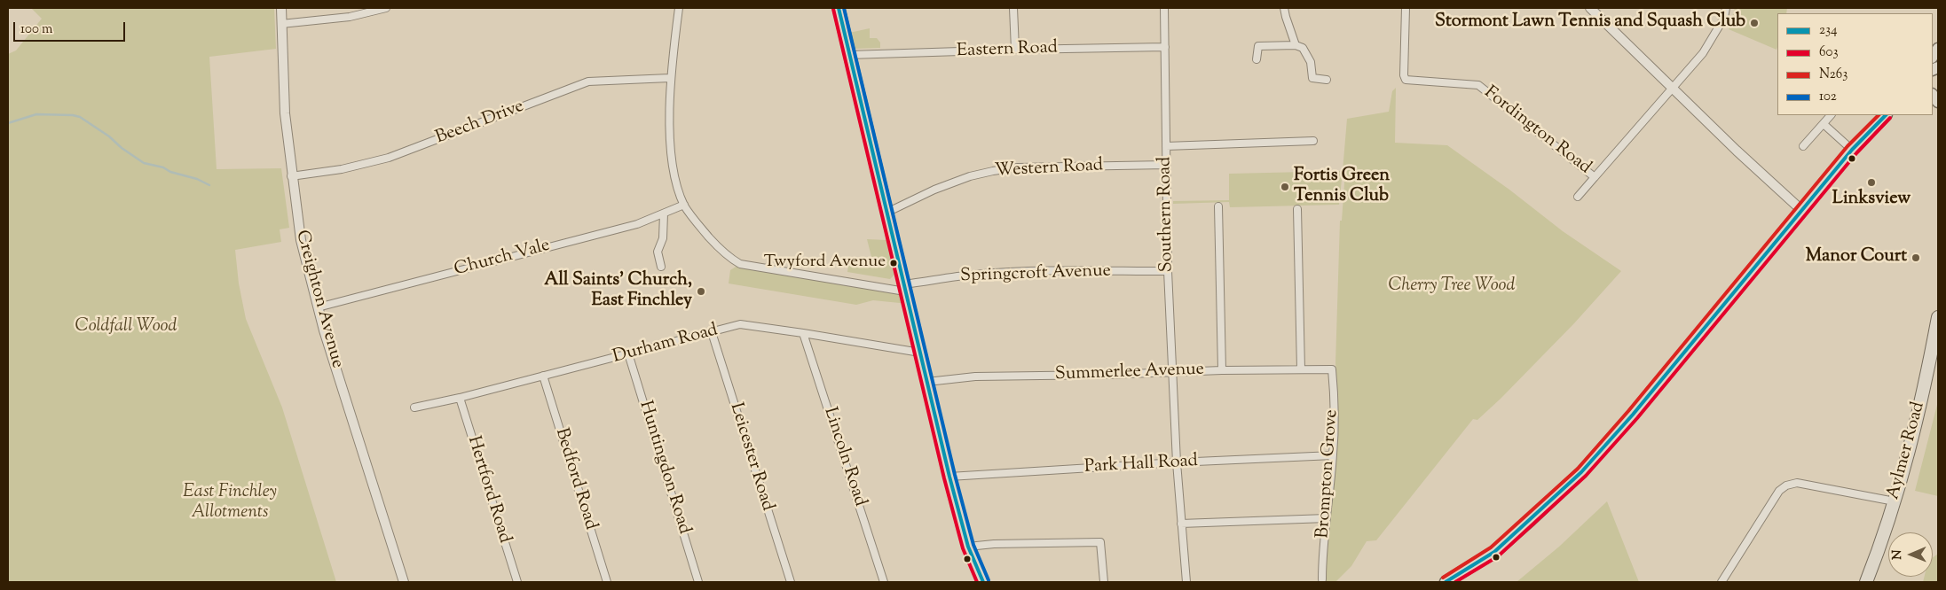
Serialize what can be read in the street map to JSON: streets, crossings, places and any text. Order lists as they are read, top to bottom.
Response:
{
  "streets": {
    "highway": ["Aylmer Road"],
    "street": [
      "Eastern Road",
      "Beech Drive",
      "Fordington Road",
      "Western Road",
      "Southern Road",
      "Church Vale",
      "Springcroft Avenue",
      "Creighton Avenue",
      "Durham Road",
      "Summerlee Avenue",
      "Leicester Road",
      "Lincoln Road",
      "Park Hall Road",
      "Huntingdon Road",
      "Brompton Grove",
      "Bedford Road",
      "Hertford Road"
    ]
  },
  "crossings": [
    ["Eastern Road", "Southern Road"],
    ["Beech Drive", "Creighton Avenue"],
    ["Western Road", "Southern Road"],
    ["Southern Road", "Springcroft Avenue"],
    ["Southern Road", "Summerlee Avenue"],
    ["Southern Road", "Park Hall Road"],
    ["Church Vale", "Creighton Avenue"],
    ["Durham Road", "Leicester Road"],
    ["Durham Road", "Lincoln Road"],
    ["Durham Road", "Huntingdon Road"],
    ["Durham Road", "Bedford Road"],
    ["Durham Road", "Hertford Road"],
    ["Summerlee Avenue", "Brompton Grove"],
    ["Park Hall Road", "Brompton Grove"]
  ],
  "parks": ["Cherry Tree Wood", "Coldfall Wood", "East Finchley Allotments"],
  "places": [
    "Stormont Lawn Tennis and Squash Club",
    "Linksview",
    "Fortis Green Tennis Club",
    "Manor Court",
    "Twyford Avenue",
    "All Saints' Church, East Finchley"
  ],
  "lines": [
    "transit line 234",
    "transit line 102",
    "transit line 603",
    "transit line N263"
  ],
  "legend": [
    "234",
    "603",
    "N263",
    "102"
  ],
  "scale_bar": "100 m",
  "north": "left"
}
